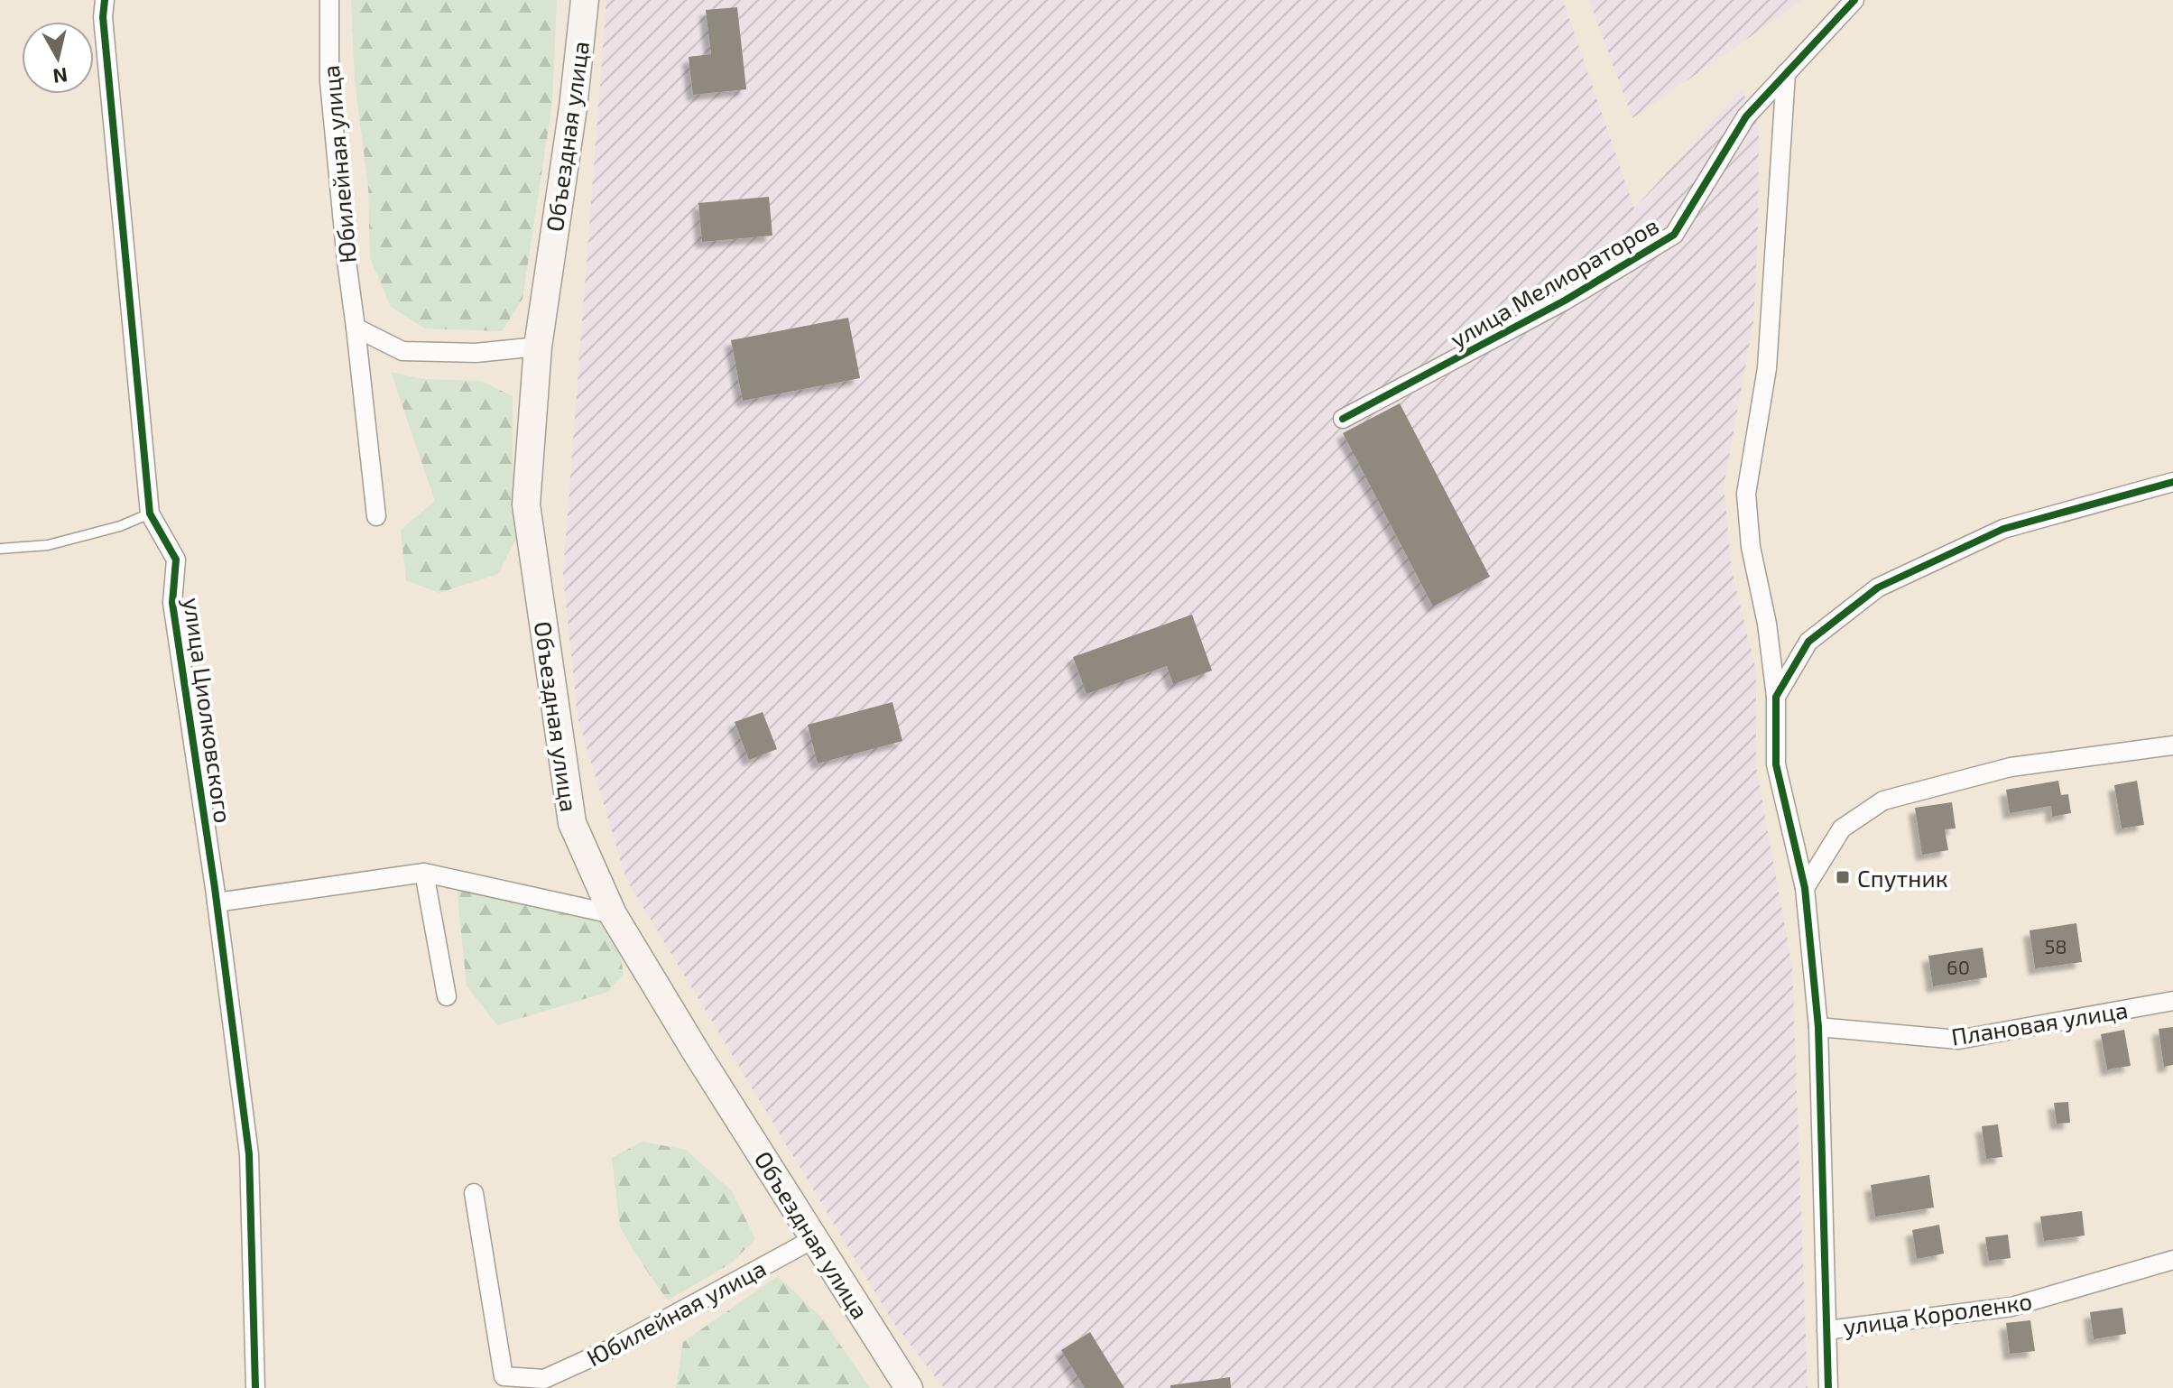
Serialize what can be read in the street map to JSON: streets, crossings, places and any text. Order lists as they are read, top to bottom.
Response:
{
  "streets": {
    "main road": ["Объездная улица"],
    "street": [
      "Юбилейная улица",
      "улица Мелиораторов",
      "улица Циолковского",
      "Плановая улица",
      "улица Короленко"
    ]
  },
  "crossings": [
    ["Объездная улица", "Юбилейная улица"]
  ],
  "places": {
    "transit": ["Спутник"]
  },
  "house_numbers": ["58", "60"],
  "north": "bottom"
}
